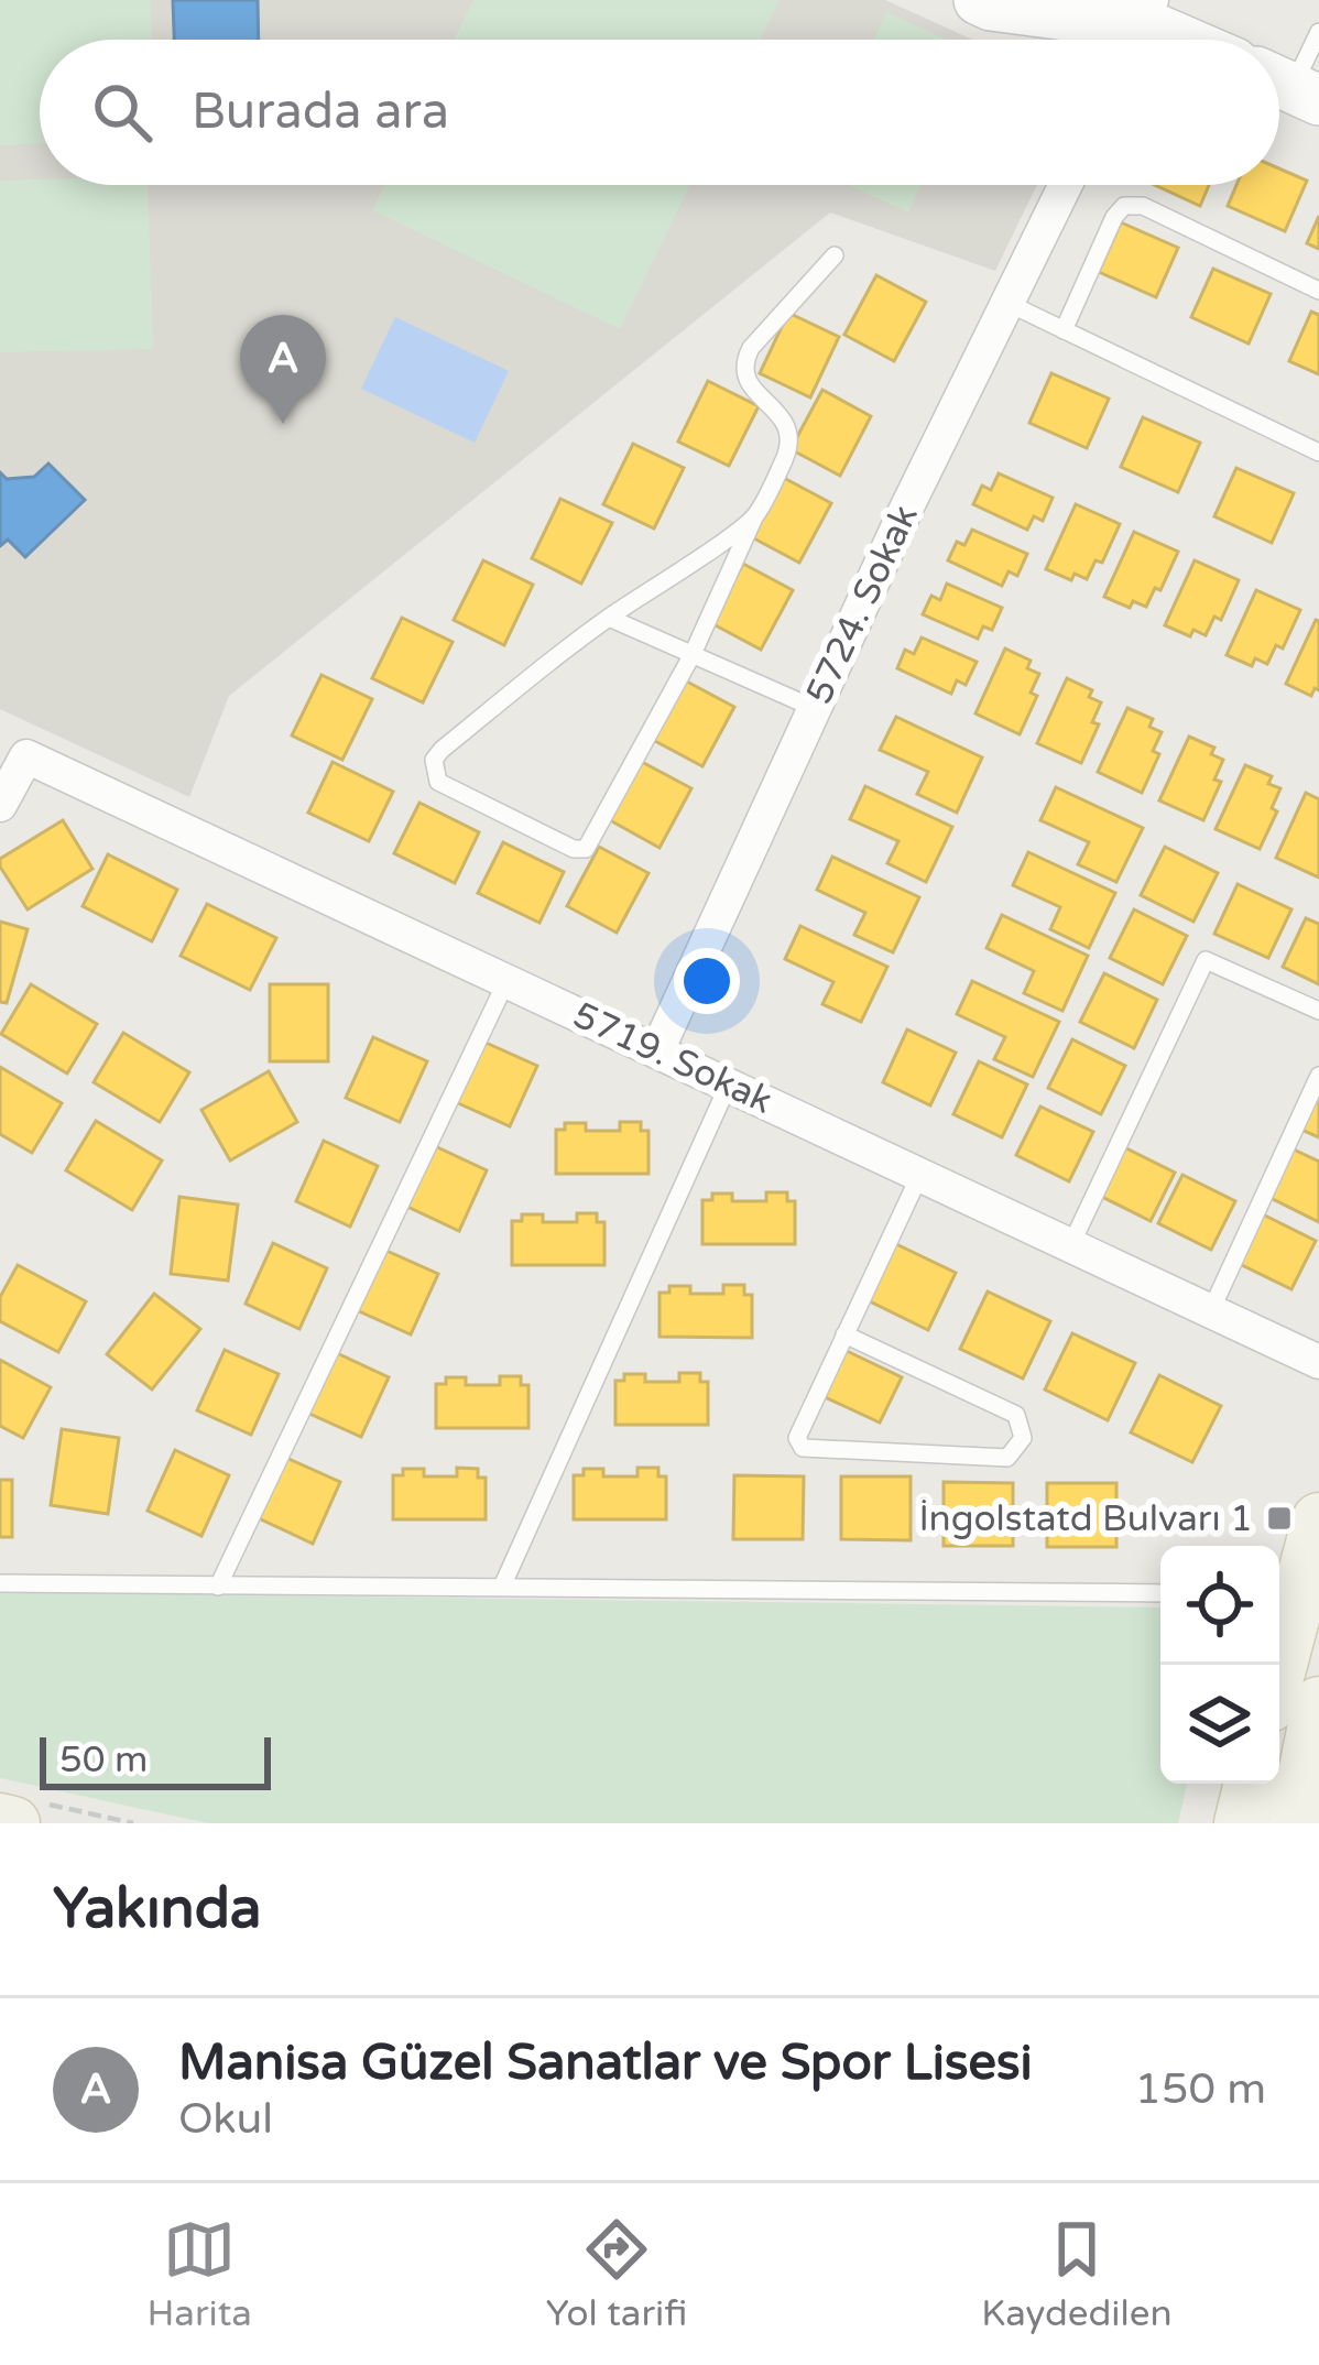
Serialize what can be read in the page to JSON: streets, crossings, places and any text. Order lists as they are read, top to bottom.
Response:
{
  "streets": {
    "street": ["5724. Sokak", "5719. Sokak"]
  },
  "crossings": [
    ["5724. Sokak", "5719. Sokak"]
  ],
  "places": {
    "transit": ["İngolstatd Bulvarı 1"]
  },
  "scale_bar": "50 m",
  "page": {
    "search": "Burada ara",
    "pins": "A",
    "scale": "50 m",
    "heading": "Yakında",
    "list": [
      {
        "mark": "A",
        "name": "Manisa Güzel Sanatlar ve Spor Lisesi",
        "note": "Okul",
        "value": "150 m"
      }
    ],
    "nav": ["Harita", "Yol tarifi", "Kaydedilen"]
  }
}
